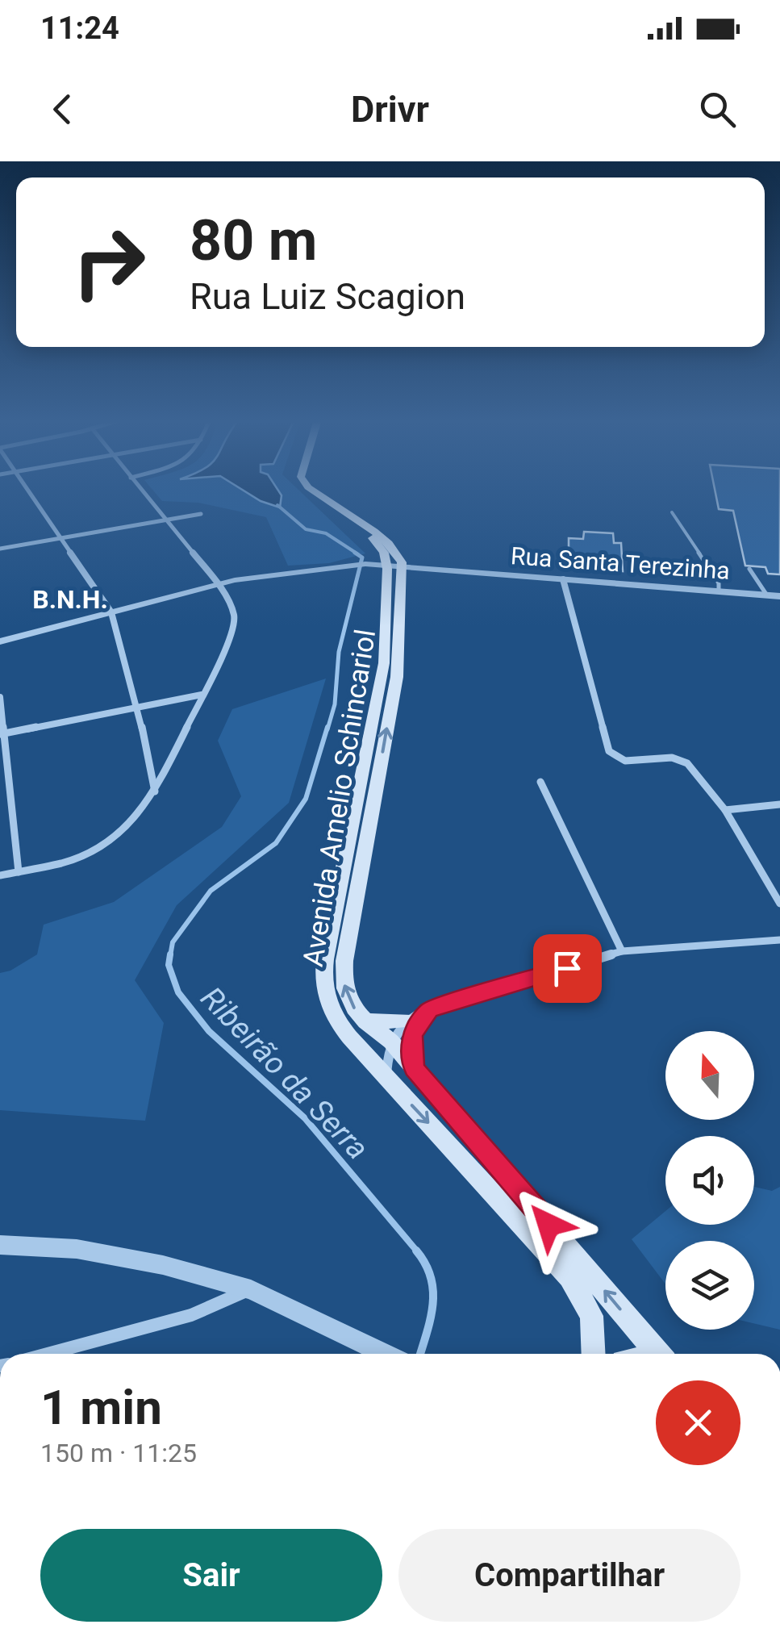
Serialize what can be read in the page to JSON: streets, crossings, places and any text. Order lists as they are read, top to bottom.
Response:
{
  "streets": {
    "main road": ["Avenida Amelio Schincariol"],
    "street": ["Rua Santa Terezinha"]
  },
  "crossings": [
    ["Rua Santa Terezinha", "Avenida Amelio Schincariol"]
  ],
  "districts": ["B.N.H."],
  "water": ["Ribeirão da Serra"],
  "north": "top",
  "page": {
    "status": "11:24",
    "header": "Drivr",
    "turn": ["80 m", "Rua Luiz Scagion"],
    "heading": ["1 min", "150 m · 11:25"],
    "buttons": ["Sair", "Compartilhar"]
  }
}
